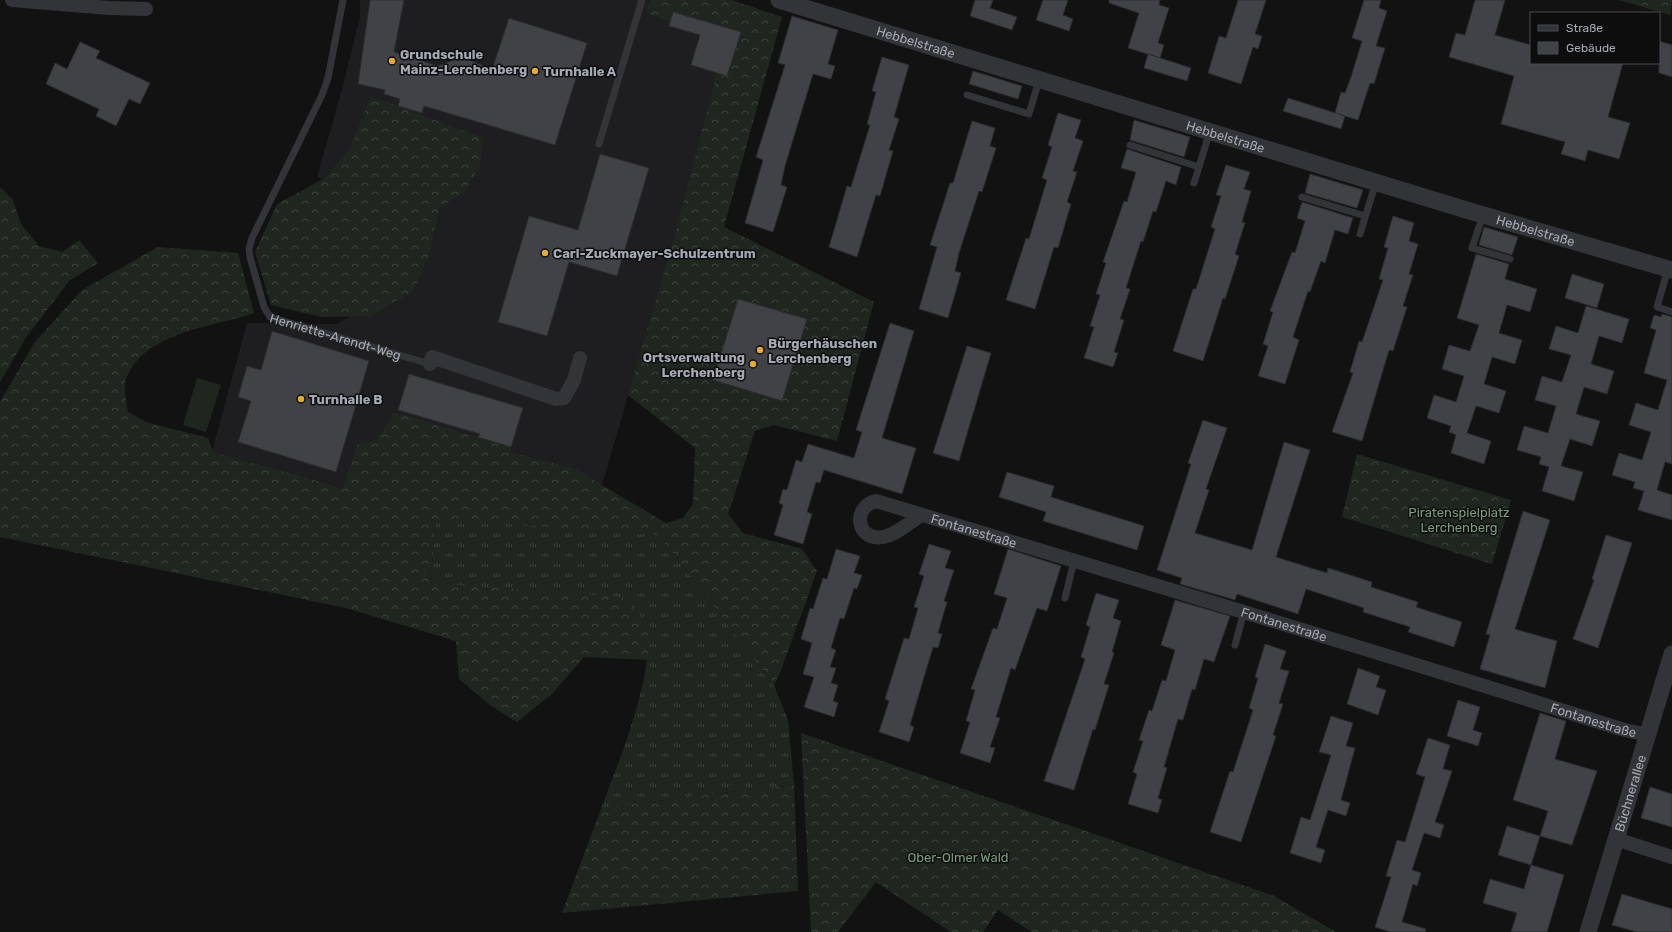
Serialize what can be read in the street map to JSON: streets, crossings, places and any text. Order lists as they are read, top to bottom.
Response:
{
  "streets": {
    "street": [
      "Hebbelstraße",
      "Henriette-Arendt-Weg",
      "Fontanestraße",
      "Büchnerallee"
    ]
  },
  "crossings": [
    ["Fontanestraße", "Büchnerallee"]
  ],
  "parks": ["Piratenspielplatz Lerchenberg", "Ober-Olmer Wald"],
  "places": [
    "Grundschule Mainz-Lerchenberg",
    "Turnhalle A",
    "Carl-Zuckmayer-Schulzentrum",
    "Bürgerhäuschen Lerchenberg",
    "Ortsverwaltung Lerchenberg",
    "Turnhalle B"
  ],
  "legend": ["Straße", "Gebäude"]
}
